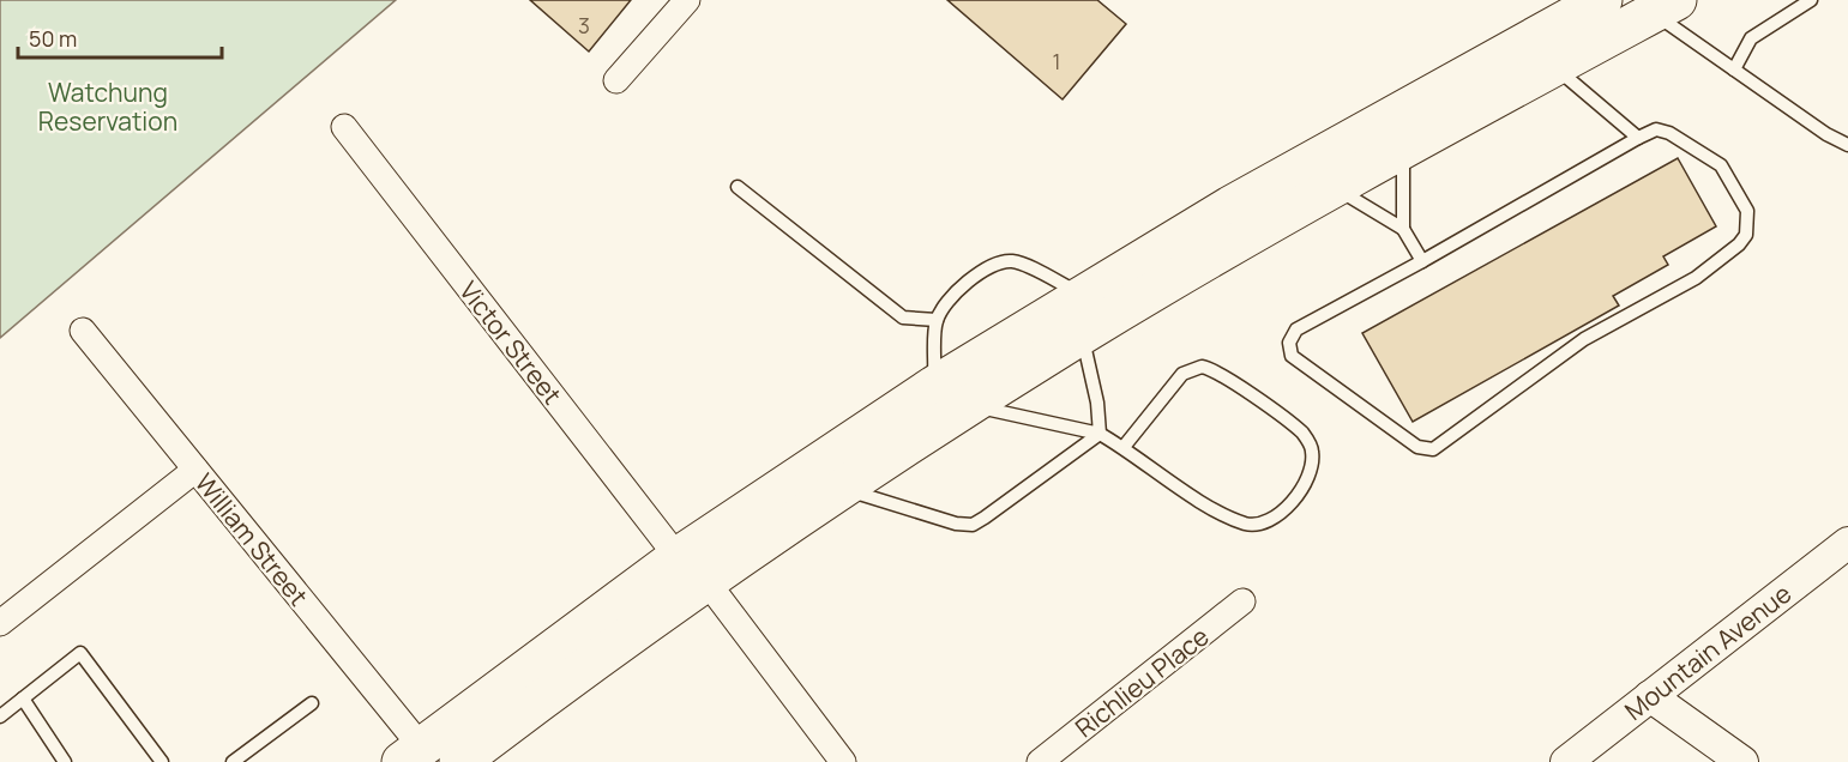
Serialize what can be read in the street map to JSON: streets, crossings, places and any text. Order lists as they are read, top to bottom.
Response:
{
  "streets": {
    "street": [
      "Victor Street",
      "William Street",
      "Mountain Avenue",
      "Richlieu Place"
    ]
  },
  "parks": ["Watchung Reservation"],
  "house_numbers": ["3", "1"],
  "scale_bar": "50 m"
}
